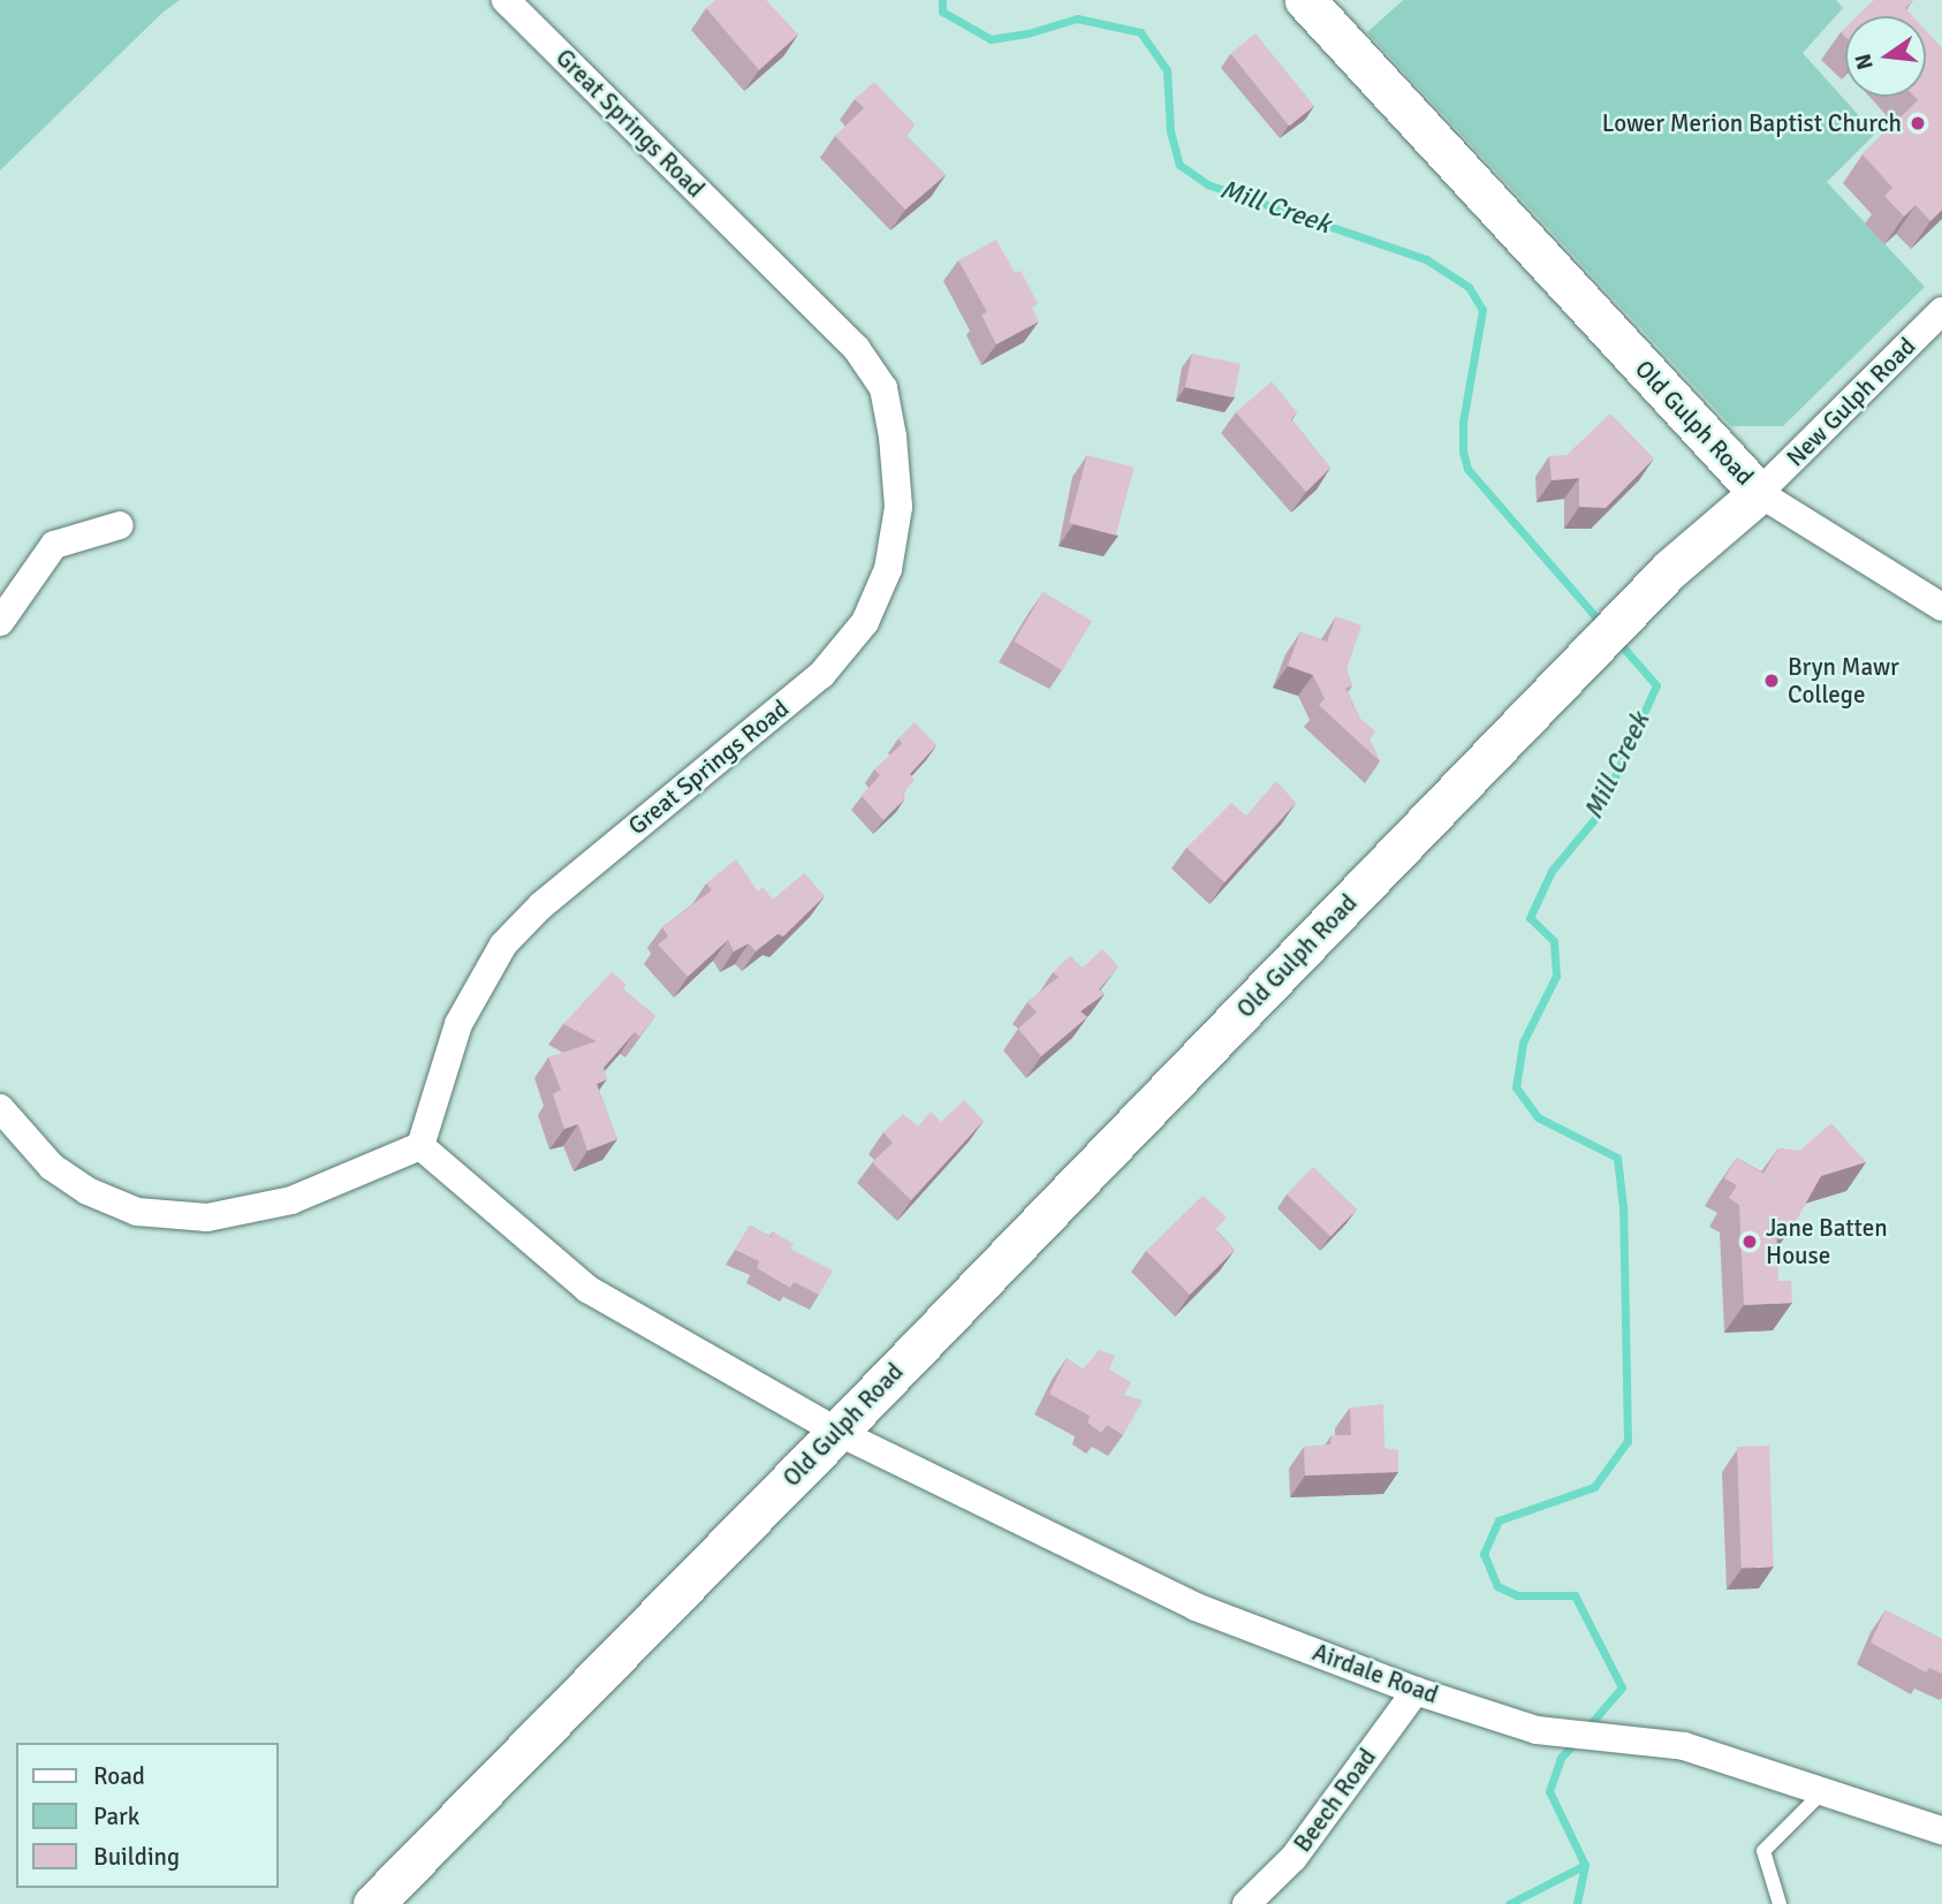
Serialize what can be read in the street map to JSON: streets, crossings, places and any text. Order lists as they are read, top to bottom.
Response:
{
  "streets": {
    "street": [
      "Great Springs Road",
      "New Gulph Road",
      "Old Gulph Road",
      "Airdale Road",
      "Beech Road"
    ]
  },
  "crossings": [
    ["New Gulph Road", "Old Gulph Road"],
    ["Old Gulph Road", "Airdale Road"],
    ["Airdale Road", "Beech Road"]
  ],
  "water": ["Mill Creek"],
  "places": ["Lower Merion Baptist Church", "Bryn Mawr College", "Jane Batten House"],
  "legend": ["Road", "Park", "Building"],
  "north": "left"
}
